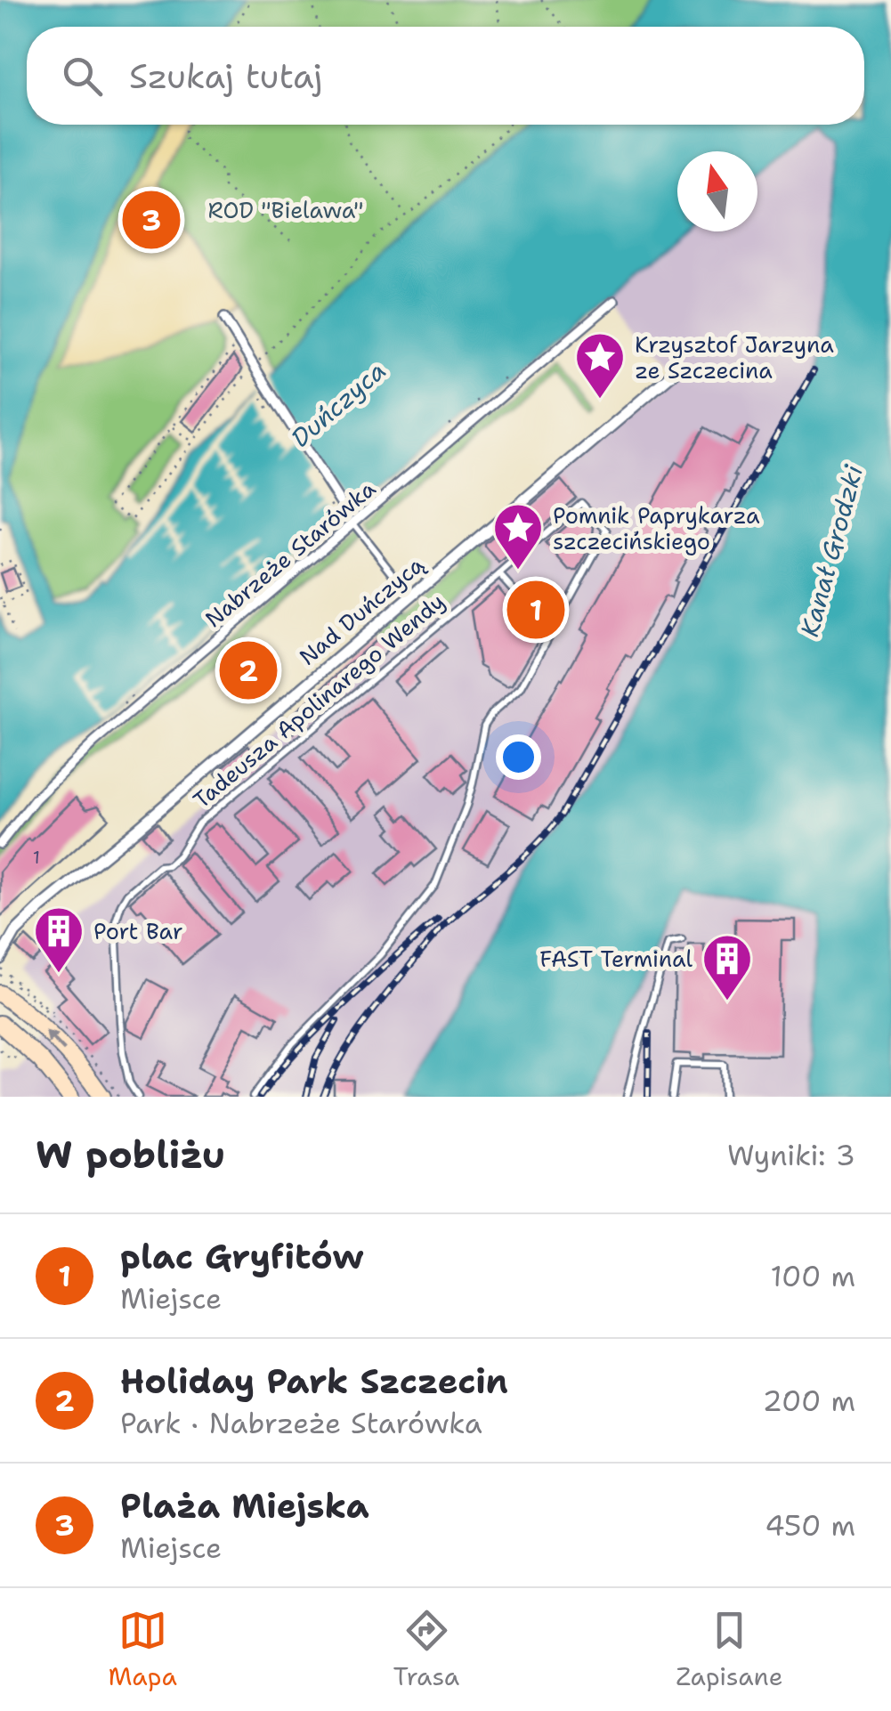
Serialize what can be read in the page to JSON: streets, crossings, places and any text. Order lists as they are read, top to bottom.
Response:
{
  "streets": {
    "street": ["Nabrzeże Starówka", "Nad Duńczycą"],
    "lane": ["Tadeusza Apolinarego Wendy"]
  },
  "water": ["Duńczyca", "Kanał Grodzki"],
  "parks": ["ROD \"Bielawa\""],
  "places": {
    "place": ["Krzysztof Jarzyna ze Szczecina", "Pomnik Paprykarza szczecińskiego"],
    "building": ["Port Bar", "FAST Terminal"]
  },
  "house_numbers": ["1"],
  "north": "top",
  "page": {
    "search": "Szukaj tutaj",
    "pins": ["3", "1", "2"],
    "heading": ["W pobliżu", "Wyniki: 3"],
    "list": [
      {
        "mark": "1",
        "name": "plac Gryfitów",
        "note": "Miejsce",
        "value": "100 m"
      },
      {
        "mark": "2",
        "name": "Holiday Park Szczecin",
        "note": "Park · Nabrzeże Starówka",
        "value": "200 m"
      },
      {
        "mark": "3",
        "name": "Plaża Miejska",
        "note": "Miejsce",
        "value": "450 m"
      }
    ],
    "nav": ["Mapa", "Trasa", "Zapisane"]
  }
}
